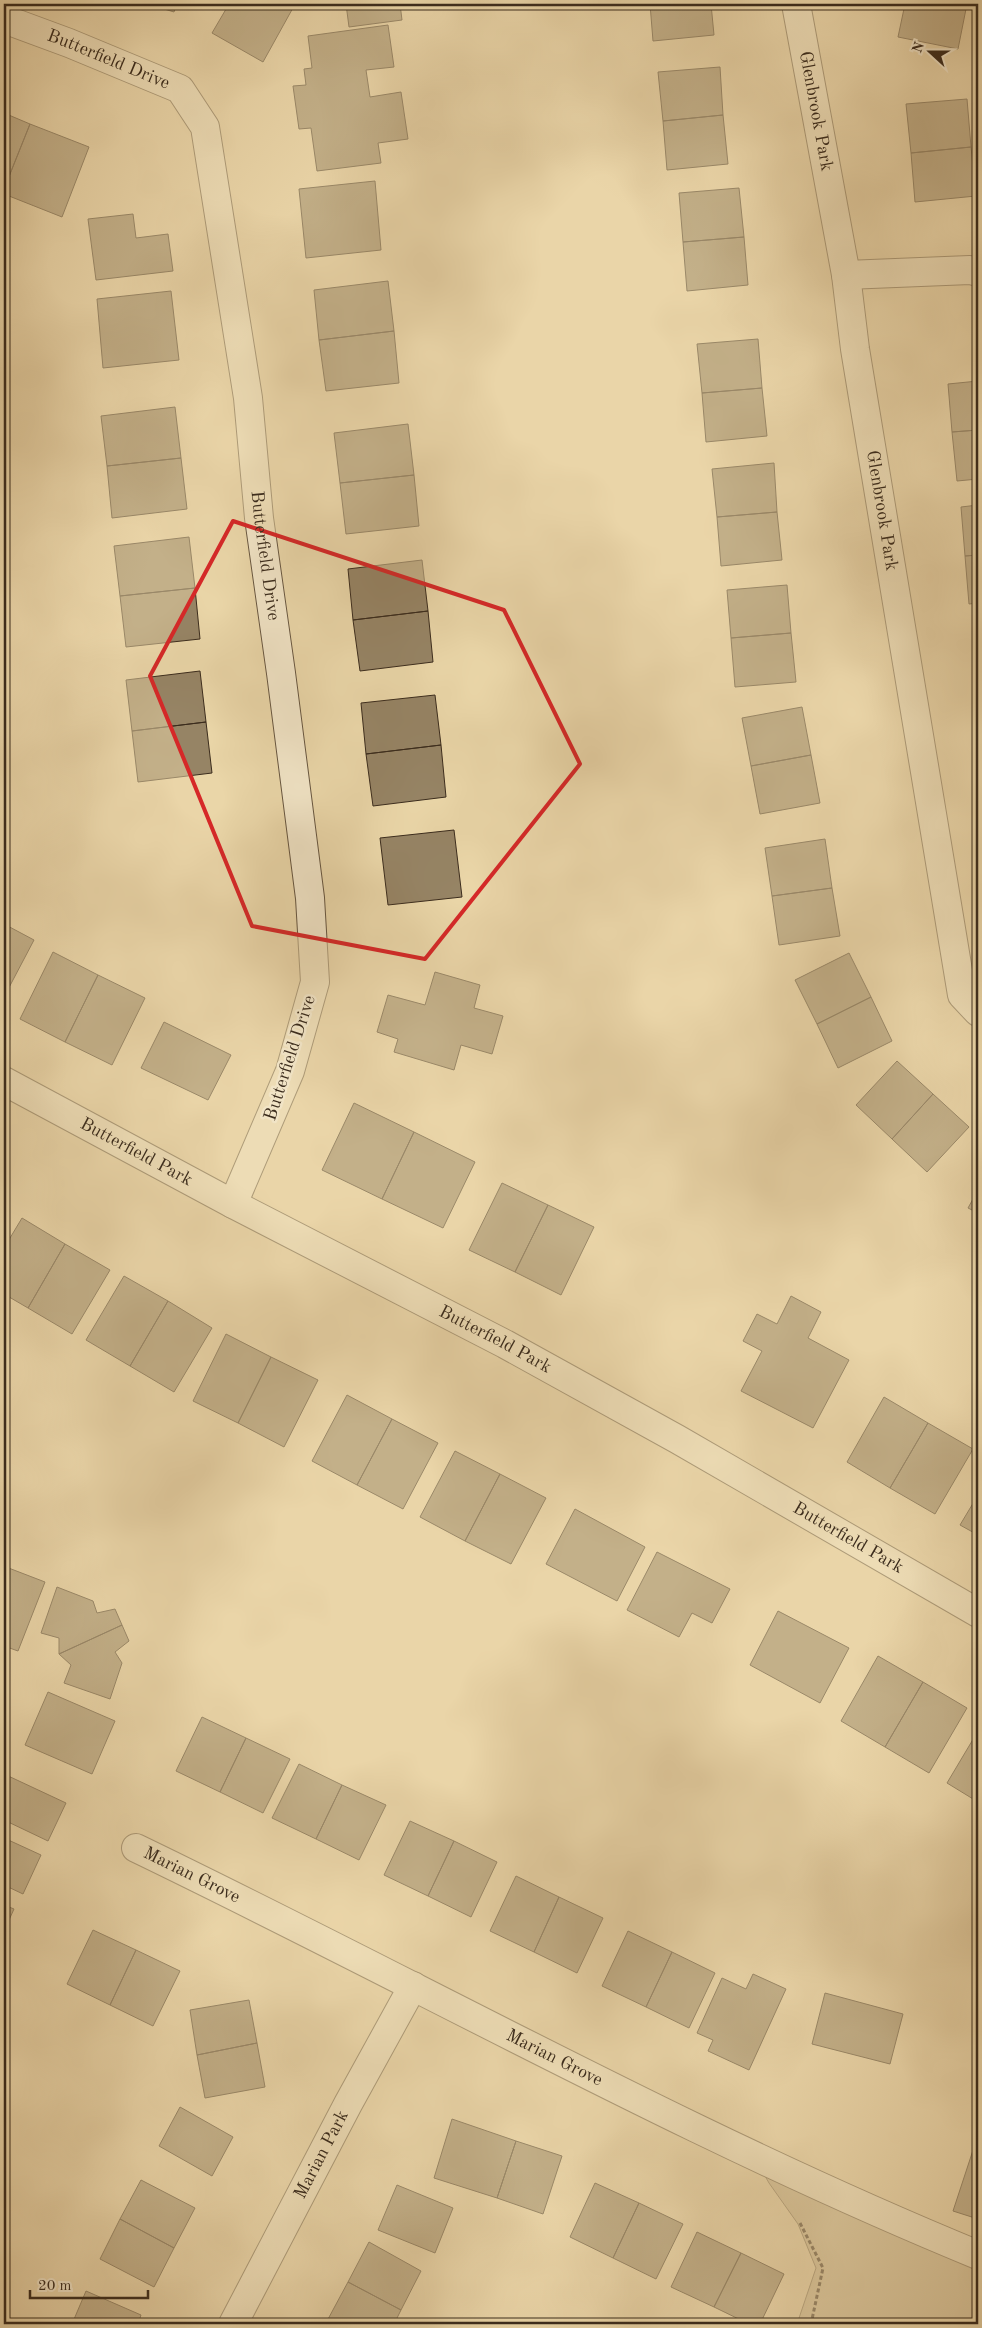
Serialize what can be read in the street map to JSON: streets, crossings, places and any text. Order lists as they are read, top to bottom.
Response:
{
  "streets": {
    "street": [
      "Butterfield Drive",
      "Glenbrook Park",
      "Butterfield Park",
      "Marian Grove",
      "Marian Park"
    ]
  },
  "crossings": [
    ["Butterfield Drive", "Butterfield Park"],
    ["Marian Grove", "Marian Park"]
  ],
  "scale_bar": "20 m",
  "north": "left"
}
